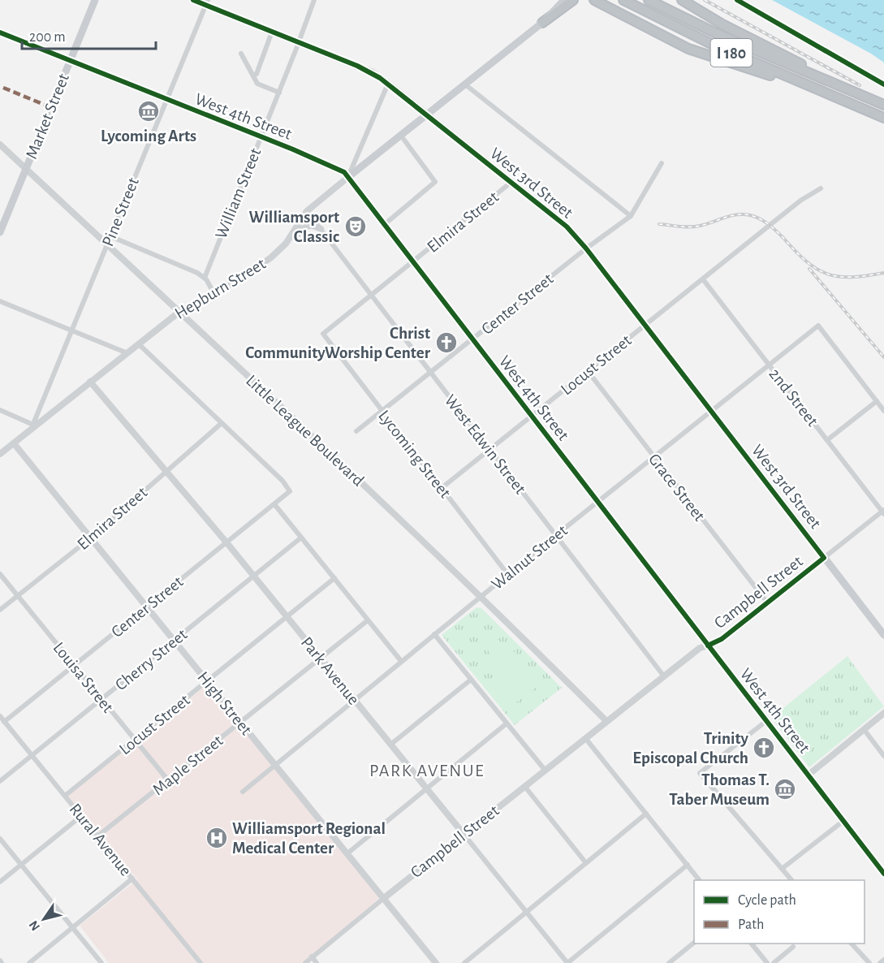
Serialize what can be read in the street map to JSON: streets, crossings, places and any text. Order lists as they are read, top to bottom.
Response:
{
  "streets": {
    "highway": ["I 180"],
    "main road": [
      "Market Street",
      "West 4th Street",
      "West 3rd Street",
      "Hepburn Street",
      "Campbell Street",
      "High Street"
    ],
    "street": [
      "William Street",
      "Pine Street",
      "Elmira Street",
      "Center Street",
      "Locust Street",
      "2nd Street",
      "Little League Boulevard",
      "West Edwin Street",
      "Lycoming Street",
      "Grace Street",
      "Walnut Street",
      "Cherry Street",
      "Park Avenue",
      "Louisa Street",
      "Maple Street",
      "Rural Avenue"
    ]
  },
  "crossings": [
    ["Market Street", "West 4th Street"],
    ["Market Street", "Little League Boulevard"],
    ["West 4th Street", "William Street"],
    ["West 4th Street", "Pine Street"],
    ["West 4th Street", "Elmira Street"],
    ["West 4th Street", "Hepburn Street"],
    ["West 4th Street", "Center Street"],
    ["West 4th Street", "Locust Street"],
    ["West 4th Street", "Walnut Street"],
    ["West 4th Street", "Campbell Street"],
    ["West 3rd Street", "William Street"],
    ["West 3rd Street", "Pine Street"],
    ["West 3rd Street", "Elmira Street"],
    ["West 3rd Street", "Hepburn Street"],
    ["West 3rd Street", "Center Street"],
    ["West 3rd Street", "Locust Street"],
    ["West 3rd Street", "Walnut Street"],
    ["West 3rd Street", "Campbell Street"],
    ["Pine Street", "Hepburn Street"],
    ["Pine Street", "Little League Boulevard"],
    ["Elmira Street", "Center Street"],
    ["Elmira Street", "West Edwin Street"],
    ["Elmira Street", "Lycoming Street"],
    ["Elmira Street", "Park Avenue"],
    ["Elmira Street", "Louisa Street"],
    ["Elmira Street", "High Street"],
    ["Hepburn Street", "Little League Boulevard"],
    ["Hepburn Street", "West Edwin Street"],
    ["Hepburn Street", "Park Avenue"],
    ["Hepburn Street", "High Street"],
    ["Center Street", "West Edwin Street"],
    ["Center Street", "Lycoming Street"],
    ["Center Street", "Park Avenue"],
    ["Center Street", "Louisa Street"],
    ["Center Street", "High Street"],
    ["Center Street", "Rural Avenue"],
    ["Locust Street", "2nd Street"],
    ["Locust Street", "West Edwin Street"],
    ["Locust Street", "Lycoming Street"],
    ["Locust Street", "Grace Street"],
    ["Locust Street", "Park Avenue"],
    ["Locust Street", "Louisa Street"],
    ["Locust Street", "High Street"],
    ["Locust Street", "Rural Avenue"],
    ["2nd Street", "Walnut Street"],
    ["2nd Street", "Campbell Street"],
    ["Little League Boulevard", "Walnut Street"],
    ["Little League Boulevard", "Campbell Street"],
    ["West Edwin Street", "Walnut Street"],
    ["West Edwin Street", "Campbell Street"],
    ["Lycoming Street", "Walnut Street"],
    ["Grace Street", "Walnut Street"],
    ["Grace Street", "Campbell Street"],
    ["Walnut Street", "Park Avenue"],
    ["Walnut Street", "High Street"],
    ["Campbell Street", "Park Avenue"],
    ["Campbell Street", "High Street"],
    ["Cherry Street", "Park Avenue"],
    ["Cherry Street", "Louisa Street"],
    ["Cherry Street", "High Street"],
    ["Cherry Street", "Rural Avenue"],
    ["Park Avenue", "Maple Street"],
    ["Louisa Street", "Maple Street"],
    ["High Street", "Maple Street"],
    ["Maple Street", "Rural Avenue"]
  ],
  "districts": ["PARK AVENUE"],
  "places": {
    "museum": ["Lycoming Arts", "Thomas T. Taber Museum"],
    "theatre": ["Williamsport Classic"],
    "church": ["Christ CommunityWorship Center", "Trinity Episcopal Church"],
    "hospital": ["Williamsport Regional Medical Center"]
  },
  "legend": ["Cycle path", "Path"],
  "scale_bar": "200 m",
  "north": "bottom left"
}
